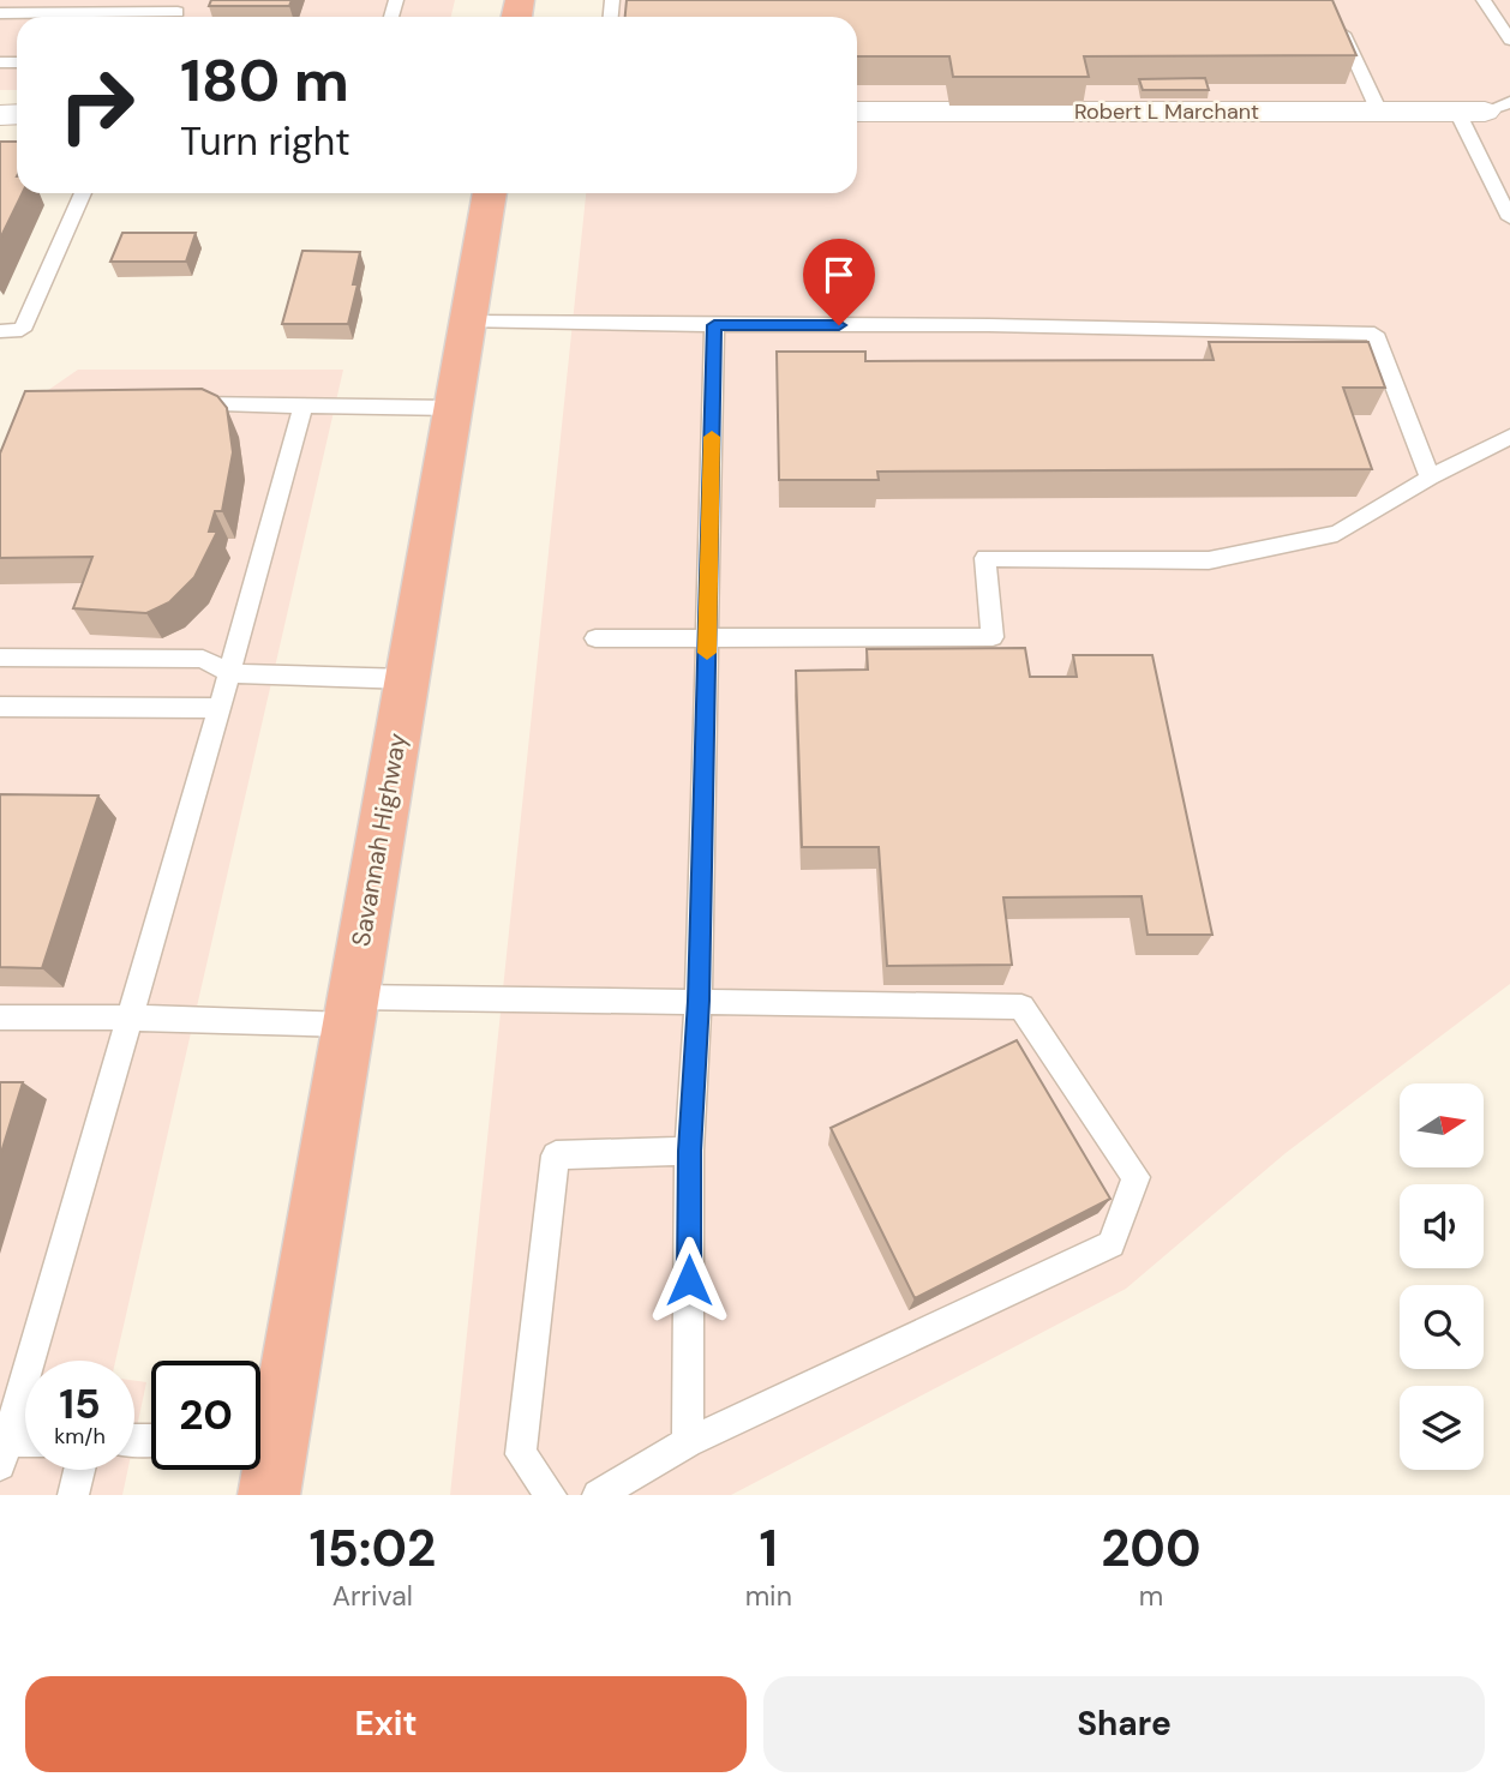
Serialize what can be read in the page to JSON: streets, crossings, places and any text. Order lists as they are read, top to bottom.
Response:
{
  "streets": {
    "highway": ["Savannah Highway"],
    "street": ["Robert L Marchant"]
  },
  "north": "right",
  "page": {
    "turn": ["180 m", "Turn right"],
    "speed": "15 km/h",
    "limit": "20",
    "eta": [
      "15:02",
      "Arrival",
      "1",
      "min",
      "200",
      "m"
    ],
    "buttons": ["Exit", "Share"]
  }
}
